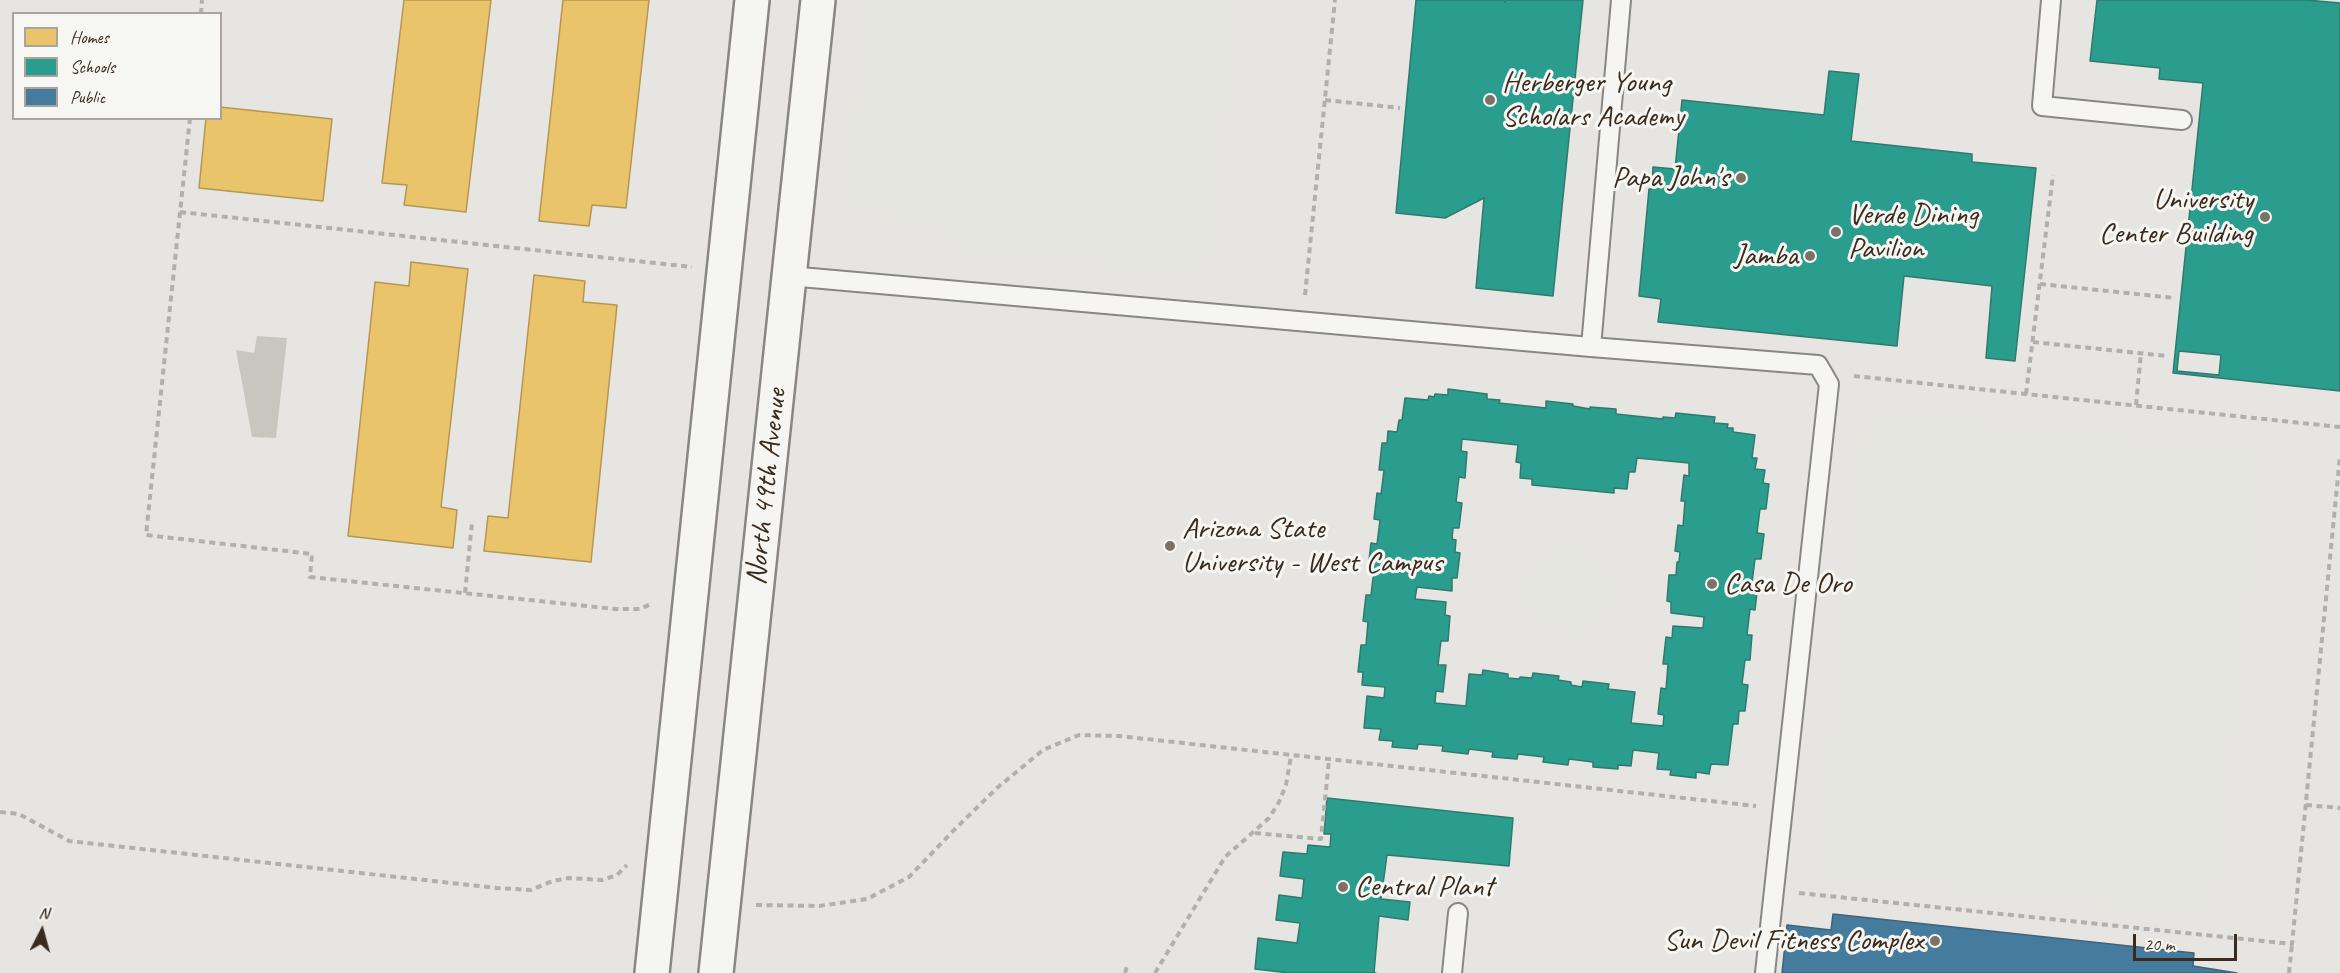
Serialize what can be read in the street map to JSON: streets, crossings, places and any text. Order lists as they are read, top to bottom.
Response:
{
  "streets": {
    "street": ["North 49th Avenue"]
  },
  "places": [
    "Herberger Young Scholars Academy",
    "Papa John's",
    "University Center Building",
    "Verde Dining Pavilion",
    "Jamba",
    "Arizona State University - West Campus",
    "Casa De Oro",
    "Central Plant",
    "Sun Devil Fitness Complex"
  ],
  "legend": ["Homes", "Schools", "Public"],
  "scale_bar": "20 m",
  "north": "top"
}
